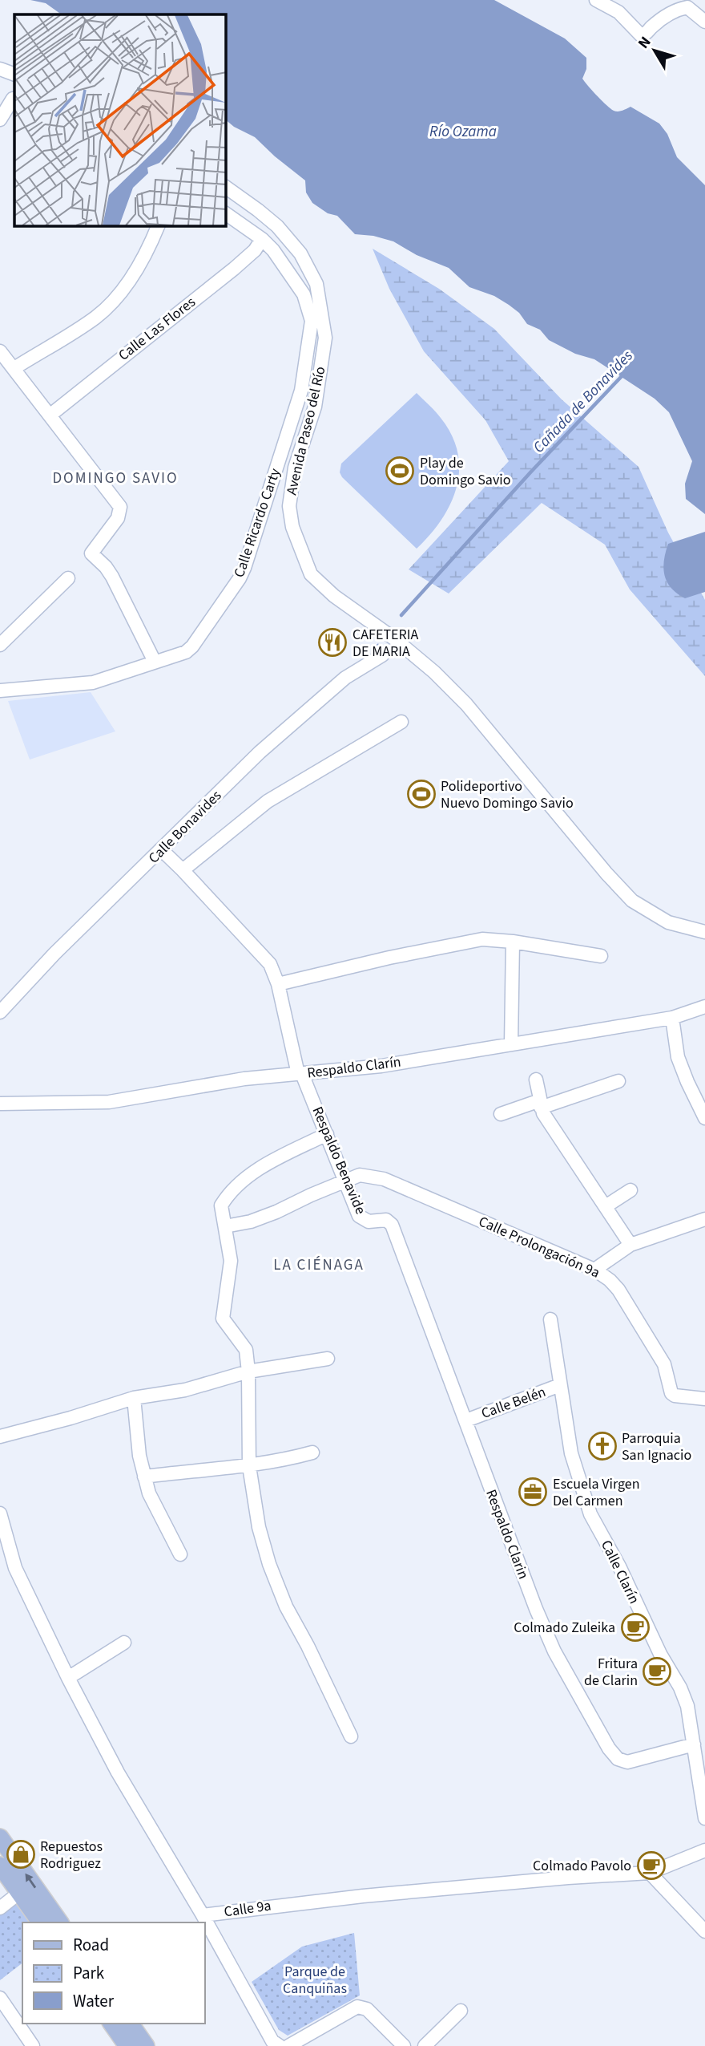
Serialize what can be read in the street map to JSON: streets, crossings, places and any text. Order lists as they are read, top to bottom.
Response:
{
  "streets": {
    "street": [
      "Calle Las Flores",
      "Avenida Paseo del Río",
      "Calle Ricardo Carty",
      "Calle Bonavides",
      "Respaldo Clarín",
      "Respaldo Benavide",
      "Calle Prolongación 9a",
      "Calle Belén",
      "Respaldo Clarin",
      "Calle Clarín",
      "Calle 9a"
    ]
  },
  "crossings": [
    ["Calle Las Flores", "Calle Ricardo Carty"],
    ["Calle Bonavides", "Respaldo Benavide"],
    ["Respaldo Clarín", "Respaldo Benavide"],
    ["Respaldo Benavide", "Calle Prolongación 9a"],
    ["Respaldo Benavide", "Respaldo Clarin"],
    ["Calle Belén", "Respaldo Clarin"],
    ["Calle Belén", "Calle Clarín"],
    ["Respaldo Clarin", "Calle Clarín"]
  ],
  "districts": ["DOMINGO SAVIO", "LA CIÉNAGA"],
  "water": ["Río Ozama", "Cañada de Bonavides"],
  "parks": ["Parque de Canquiñas"],
  "places": {
    "sports": ["Play de Domingo Savio", "Polideportivo Nuevo Domingo Savio"],
    "restaurant": ["CAFETERIA DE MARIA"],
    "church": ["Parroquia San Ignacio"],
    "office": ["Escuela Virgen Del Carmen"],
    "cafe": ["Colmado Zuleika", "Fritura de Clarin", "Colmado Pavolo"],
    "shop": ["Repuestos Rodriguez"]
  },
  "legend": ["Road", "Park", "Water"],
  "north": "top left"
}
